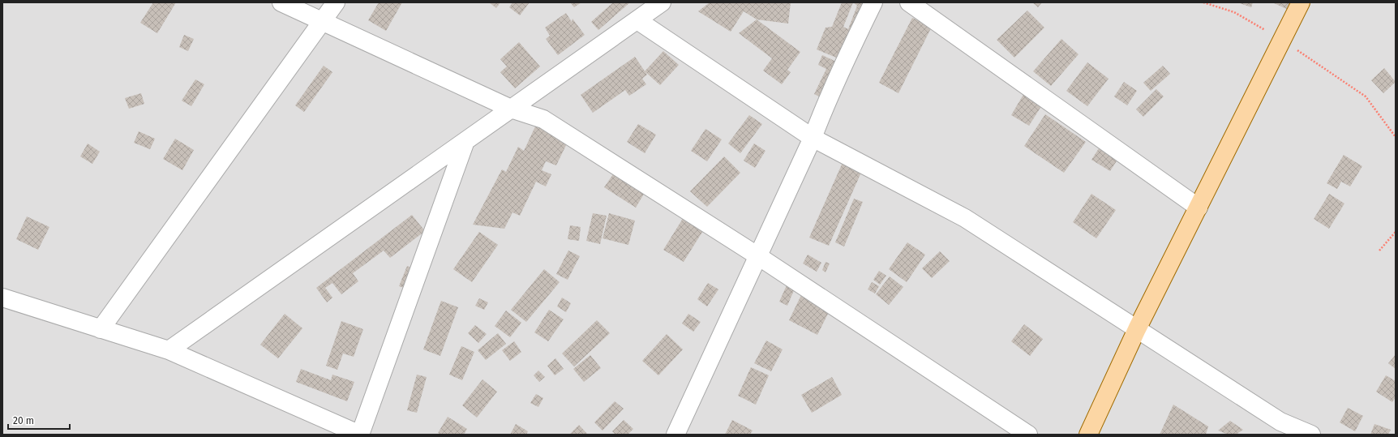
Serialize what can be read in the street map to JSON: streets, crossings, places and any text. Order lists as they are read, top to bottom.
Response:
{
  "scale_bar": "20 m"
}
